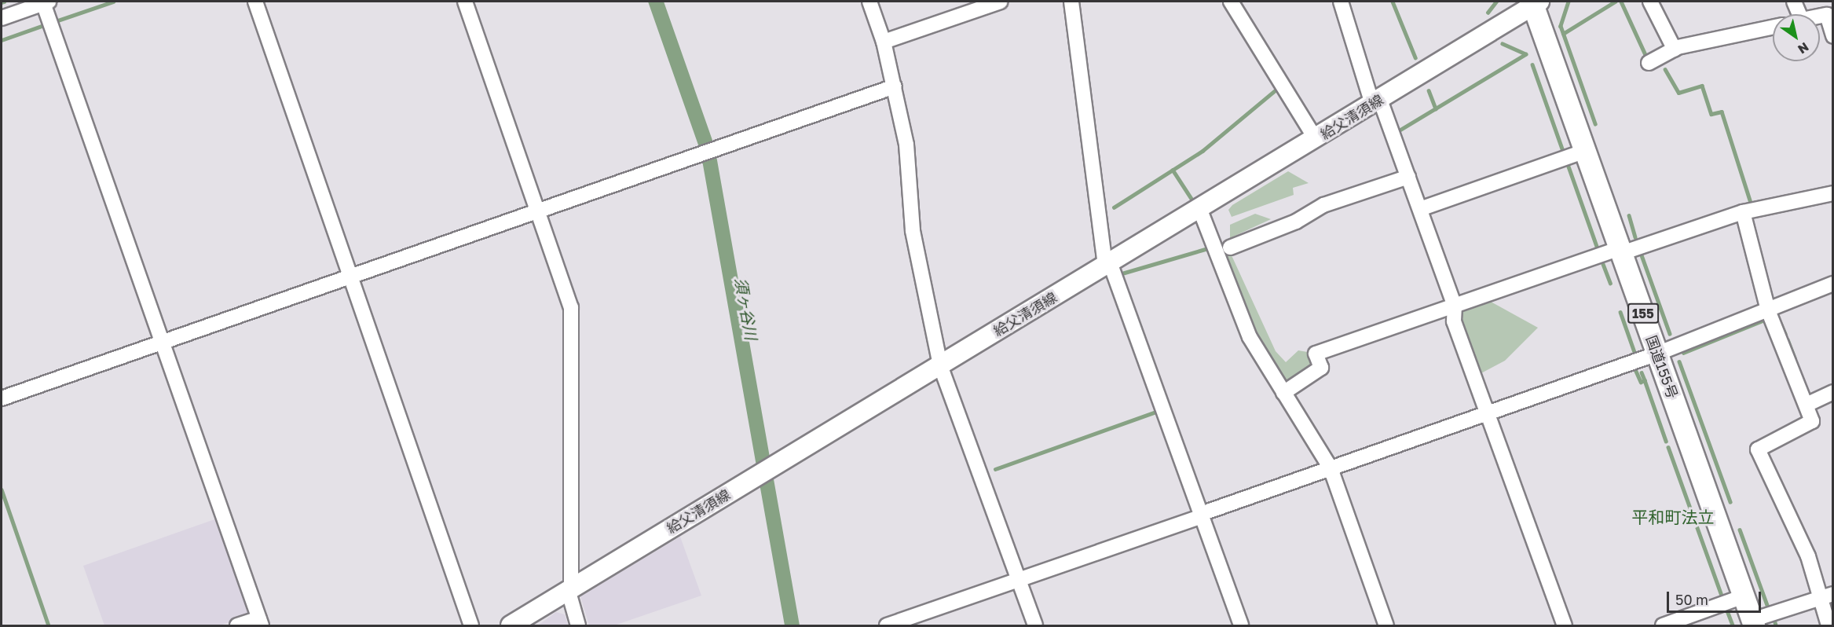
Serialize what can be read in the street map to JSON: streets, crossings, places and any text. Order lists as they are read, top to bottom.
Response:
{
  "streets": {
    "highway": ["155", "国道155号"],
    "main road": ["給父清須線"]
  },
  "crossings": [
    ["給父清須線", "国道155号"]
  ],
  "districts": ["平和町法立"],
  "water": ["須ヶ谷川"],
  "scale_bar": "50 m",
  "north": "bottom right"
}
